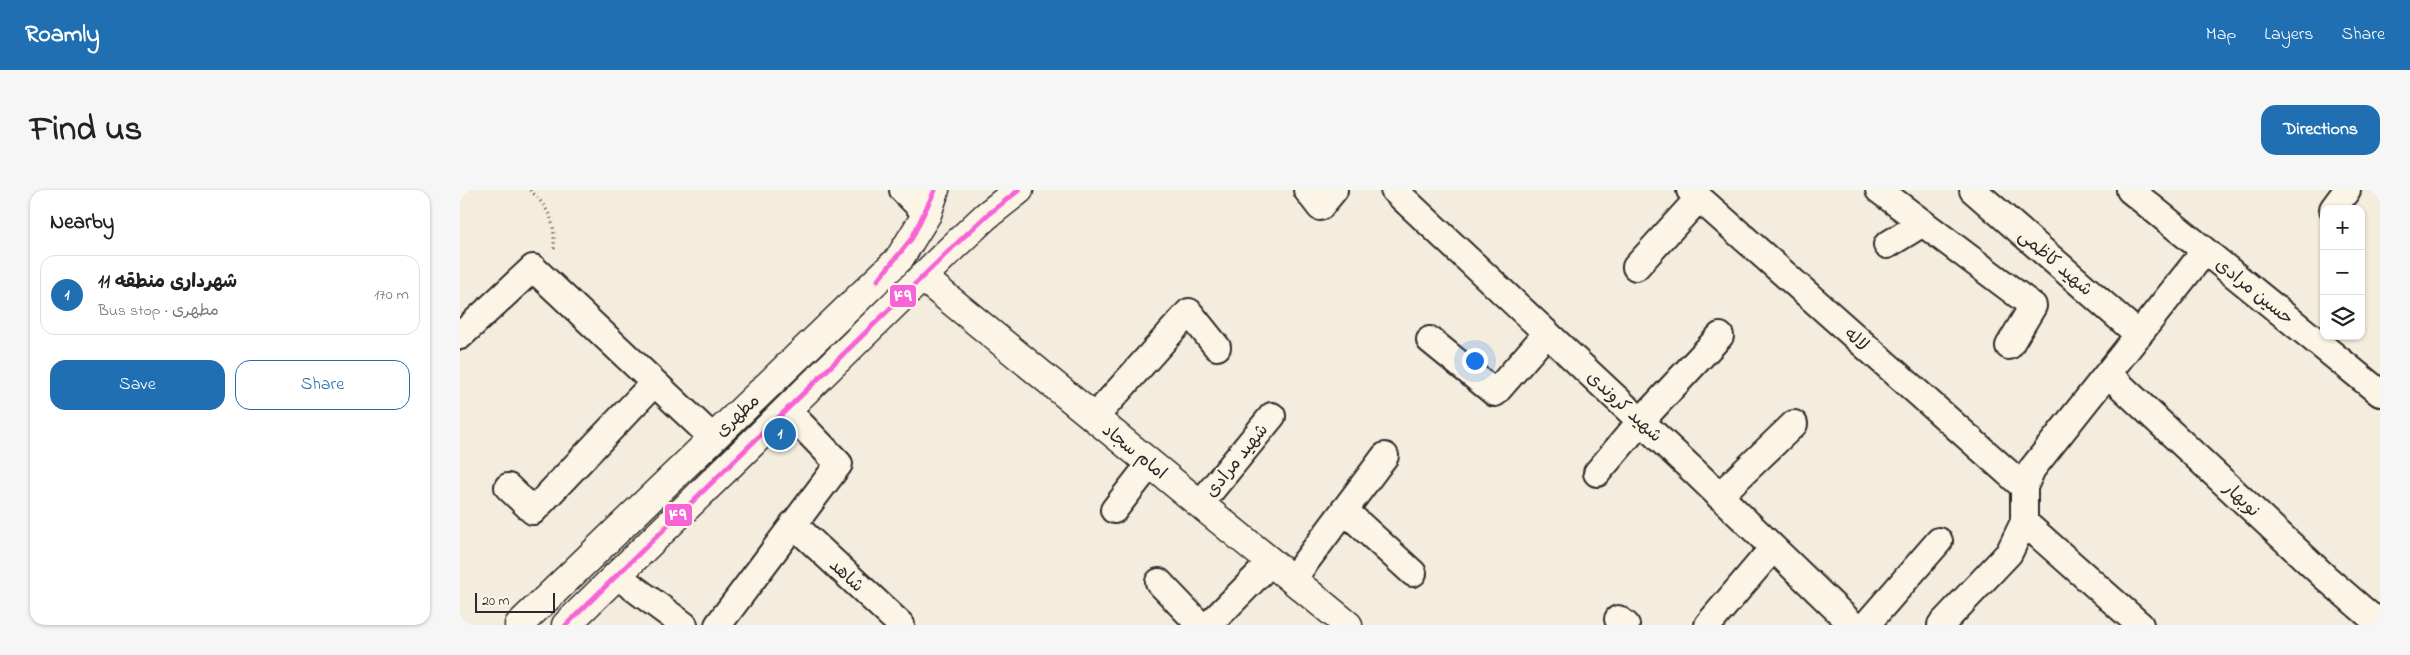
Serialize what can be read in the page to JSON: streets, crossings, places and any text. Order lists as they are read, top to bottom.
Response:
{
  "streets": {
    "main road": ["مطهری", "امام سجاد"],
    "street": [
      "شهید کاظمی",
      "حسین مرادی",
      "لاله",
      "شهید کروندی",
      "شهید مرادی",
      "نوبهار",
      "شاهد"
    ]
  },
  "crossings": [
    ["مطهری", "امام سجاد"],
    ["امام سجاد", "شهید مرادی"]
  ],
  "lines": ["transit line ۴۹"],
  "scale_bar": "20 m",
  "page": {
    "header": "Roamly",
    "nav": ["Map", "Layers", "Share"],
    "title": "Find us",
    "buttons": [
      "Directions",
      ["Save", "Share"]
    ],
    "heading": "Nearby",
    "map_buttons": ["+", "−"],
    "list": [
      {
        "mark": "1",
        "name": "شهرداری منطقه 11",
        "note": "Bus stop · مطهری",
        "value": "170 m"
      }
    ],
    "pins": "1",
    "scale": "20 m"
  }
}
